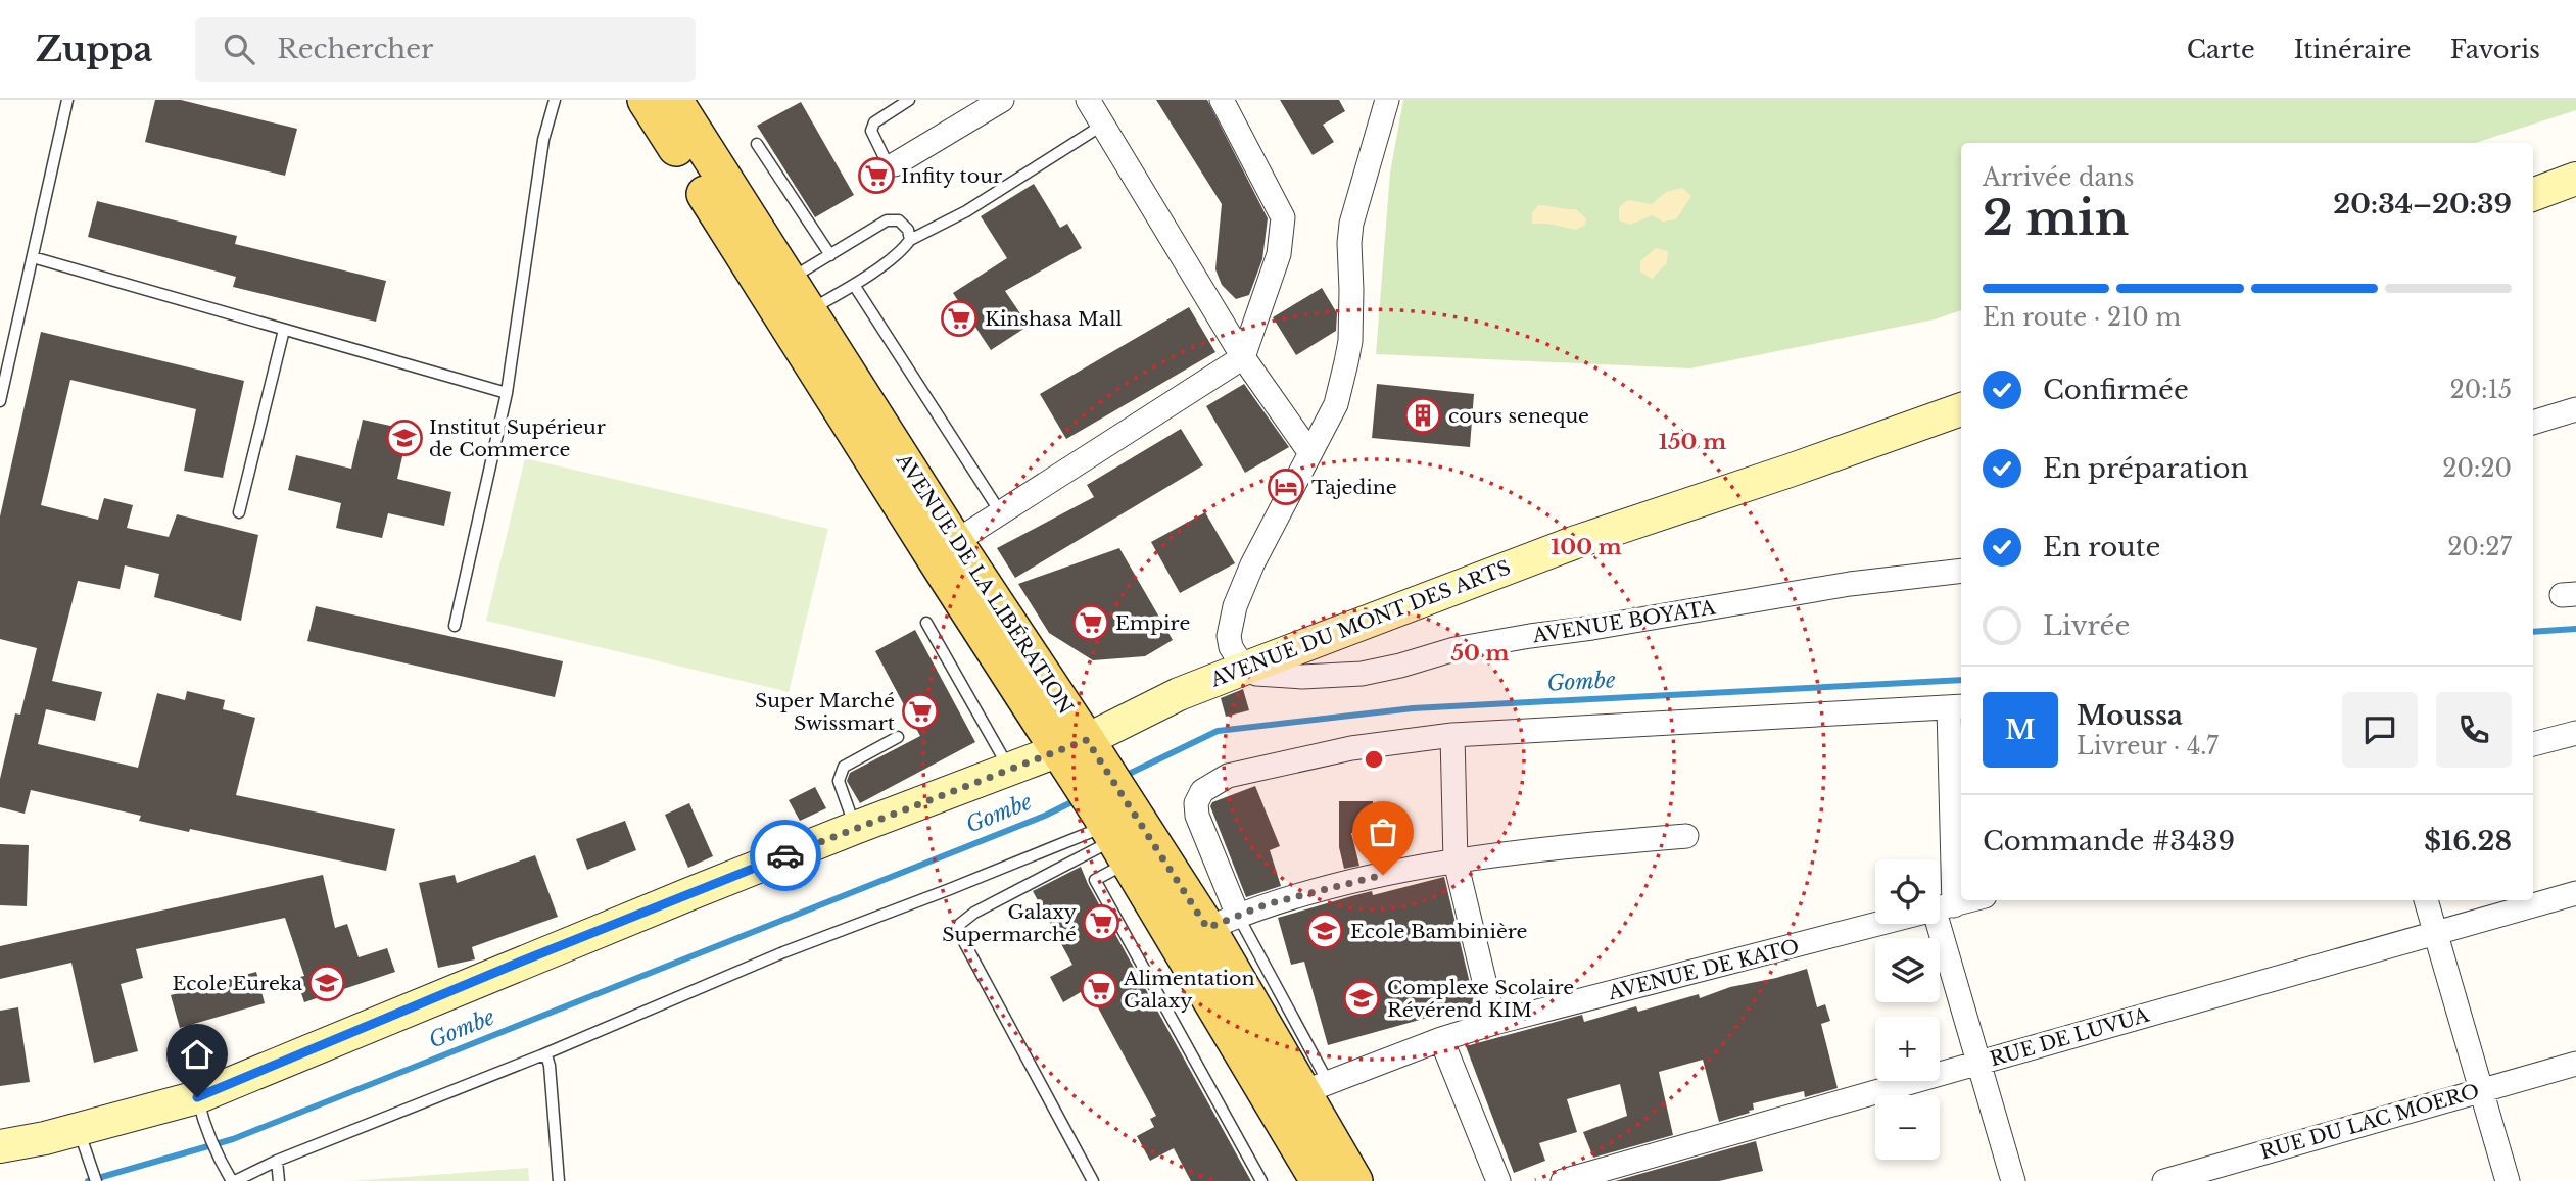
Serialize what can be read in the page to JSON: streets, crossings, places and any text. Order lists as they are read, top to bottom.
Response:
{
  "streets": {
    "main road": ["AVENUE DE LA LIBÉRATION"],
    "street": [
      "AVENUE BOYATA",
      "AVENUE DU MONT DES ARTS",
      "AVENUE DE KATO",
      "RUE DE LUVUA",
      "RUE DU LAC MOERO"
    ]
  },
  "crossings": [
    ["AVENUE DE LA LIBÉRATION", "AVENUE DU MONT DES ARTS"],
    ["AVENUE DE LA LIBÉRATION", "AVENUE DE KATO"],
    ["AVENUE BOYATA", "AVENUE DU MONT DES ARTS"]
  ],
  "water": ["Gombe"],
  "places": {
    "supermarket": [
      "Infity tour",
      "Kinshasa Mall",
      "Empire",
      "Super Marché Swissmart",
      "Galaxy Supermarché",
      "Alimentation Galaxy"
    ],
    "building": ["cours seneque"],
    "school or university": [
      "Institut Supérieur de Commerce",
      "Ecole Bambinière",
      "Ecole Eureka",
      "Complexe Scolaire Révérend KIM"
    ],
    "hotel": ["Tajedine"]
  },
  "page": {
    "header": "Zuppa",
    "search": "Rechercher",
    "nav": ["Carte", "Itinéraire", "Favoris"],
    "heading": ["2 min", "Arrivée dans", "20:34–20:39"],
    "panel": [
      "Moussa",
      "Livreur · 4.7",
      "Commande #3439",
      "$16.28"
    ],
    "bar": "En route · 210 m",
    "list": [
      ["Confirmée", "20:15"],
      ["En préparation", "20:20"],
      ["En route", "20:27"],
      "Livrée"
    ],
    "round": "M",
    "map_buttons": ["+", "−"]
  },
  "rings": ["150 m", "100 m", "50 m"]
}
